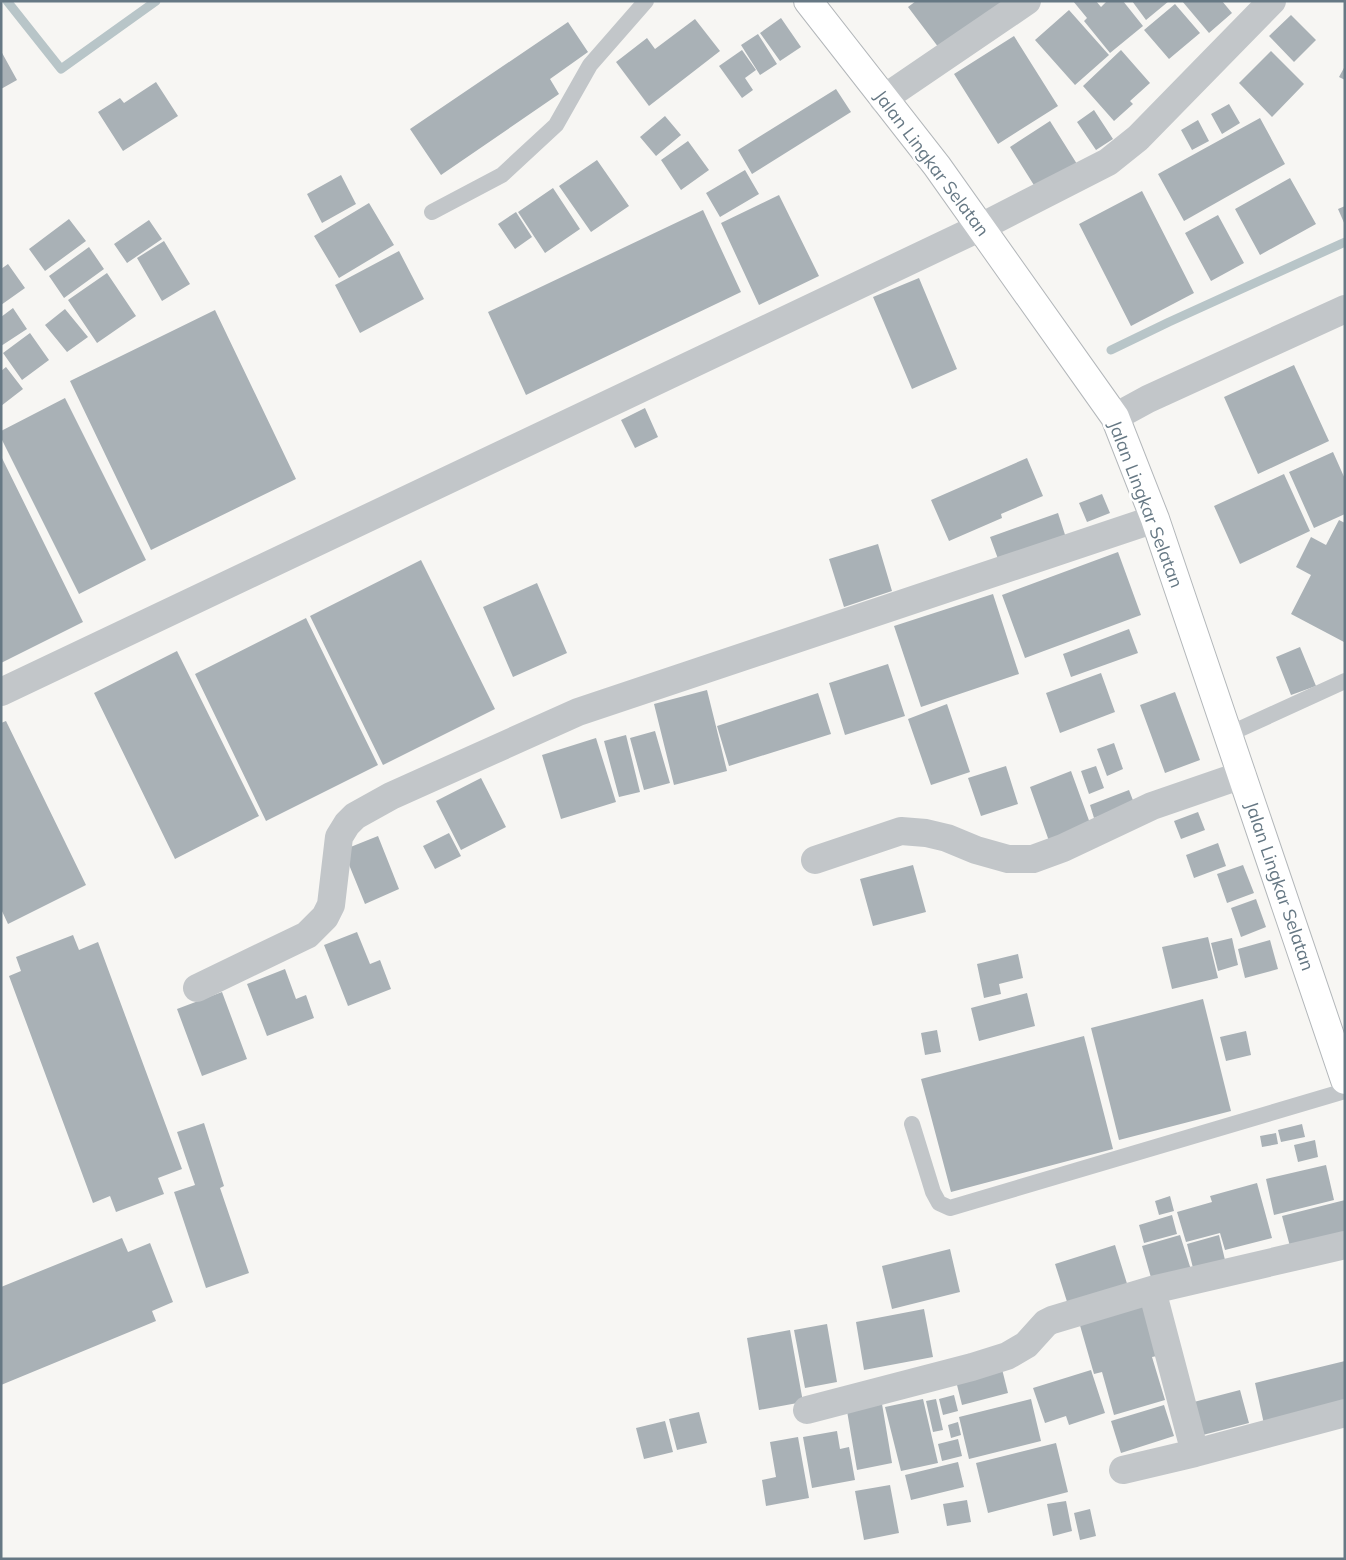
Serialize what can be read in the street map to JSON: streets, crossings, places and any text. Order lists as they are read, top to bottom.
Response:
{
  "streets": {
    "highway": ["Jalan Lingkar Selatan"]
  }
}
